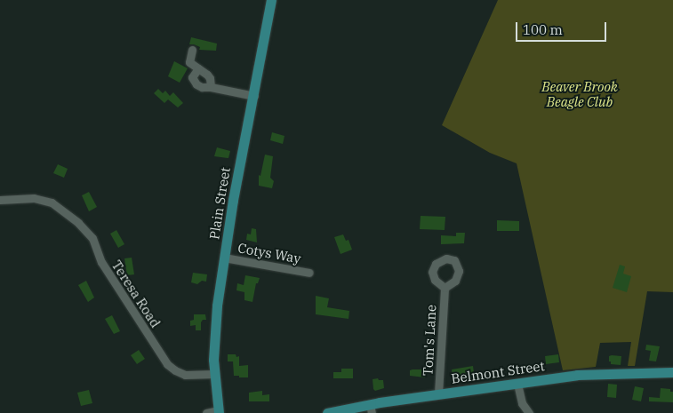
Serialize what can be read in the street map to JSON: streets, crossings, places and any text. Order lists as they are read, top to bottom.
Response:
{
  "streets": {
    "main road": ["Plain Street", "Belmont Street"],
    "street": ["Cotys Way", "Teresa Road", "Tom's Lane"]
  },
  "crossings": [
    ["Plain Street", "Cotys Way"],
    ["Plain Street", "Teresa Road"],
    ["Tom's Lane", "Belmont Street"]
  ],
  "parks": ["Beaver Brook Beagle Club"],
  "scale_bar": "100 m"
}
